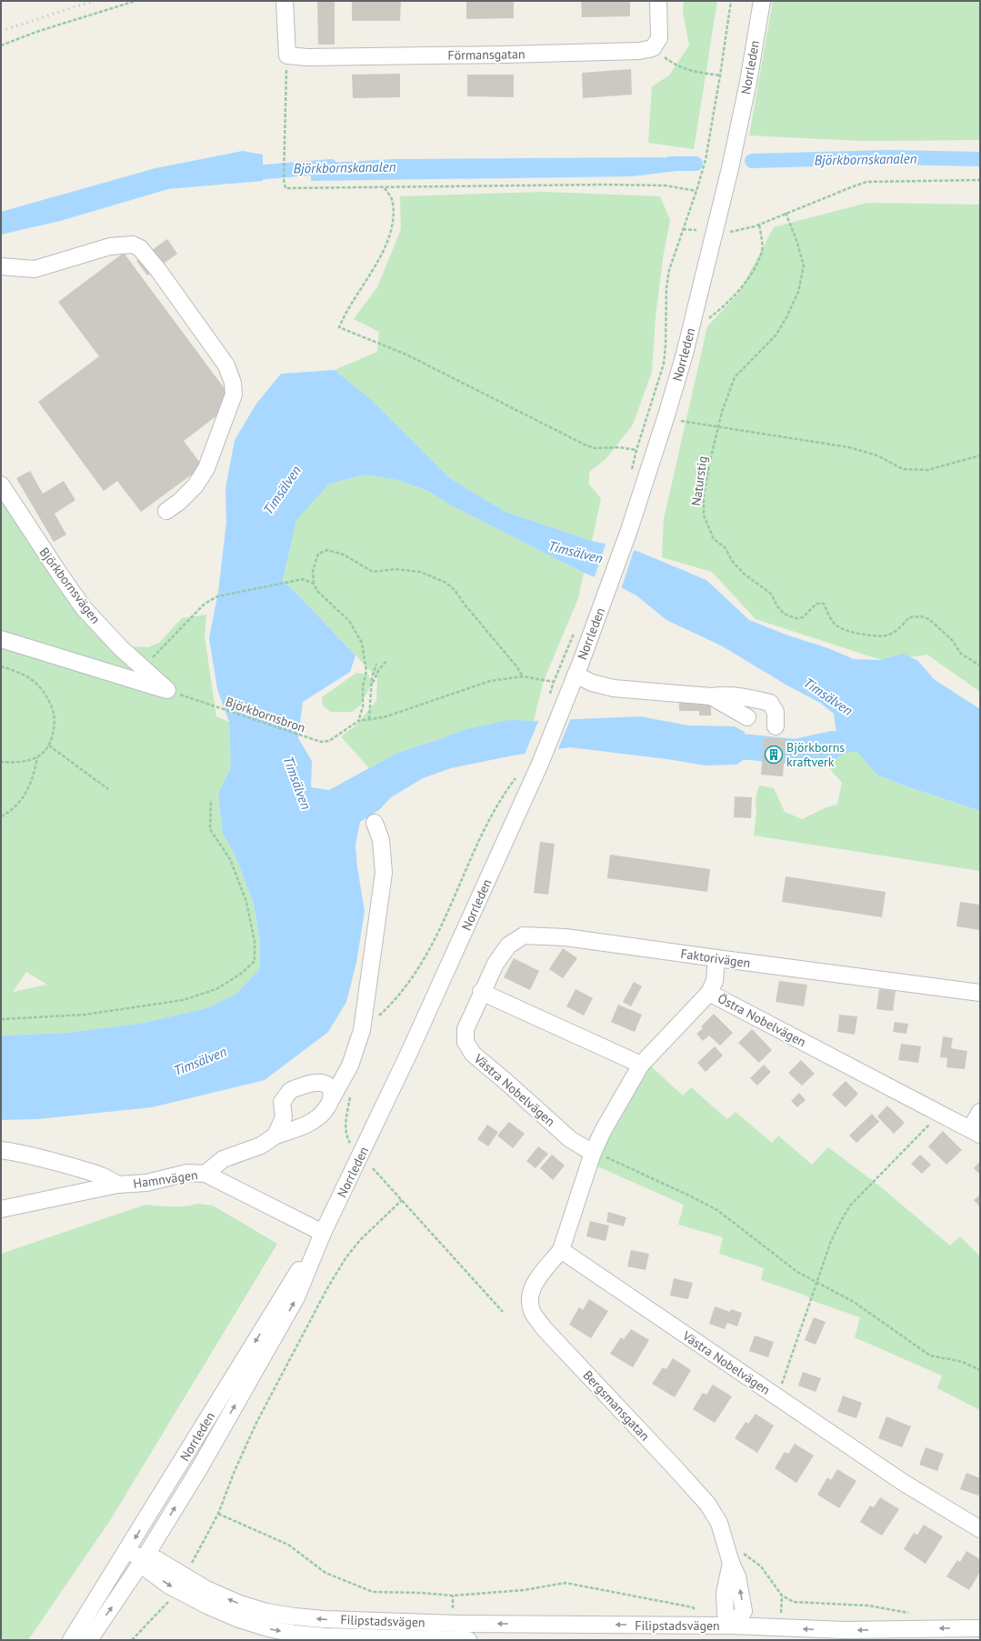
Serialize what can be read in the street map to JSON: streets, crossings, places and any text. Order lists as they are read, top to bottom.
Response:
{
  "streets": {
    "street": [
      "Förmansgatan",
      "Norrleden",
      "Björkbornsvägen",
      "Faktorivägen",
      "Östra Nobelvägen",
      "Västra Nobelvägen",
      "Hamnvägen",
      "Bergsmansgatan",
      "Filipstadsvägen"
    ],
    "path": ["Naturstig", "Björkbornsbron"]
  },
  "crossings": [
    ["Norrleden", "Hamnvägen"],
    ["Norrleden", "Filipstadsvägen"],
    ["Björkbornsvägen", "Björkbornsbron"],
    ["Faktorivägen", "Västra Nobelvägen"],
    ["Västra Nobelvägen", "Bergsmansgatan"],
    ["Bergsmansgatan", "Filipstadsvägen"]
  ],
  "water": ["Björkbornskanalen", "Timsälven"],
  "places": {
    "building": ["Björkborns kraftverk"]
  }
}
